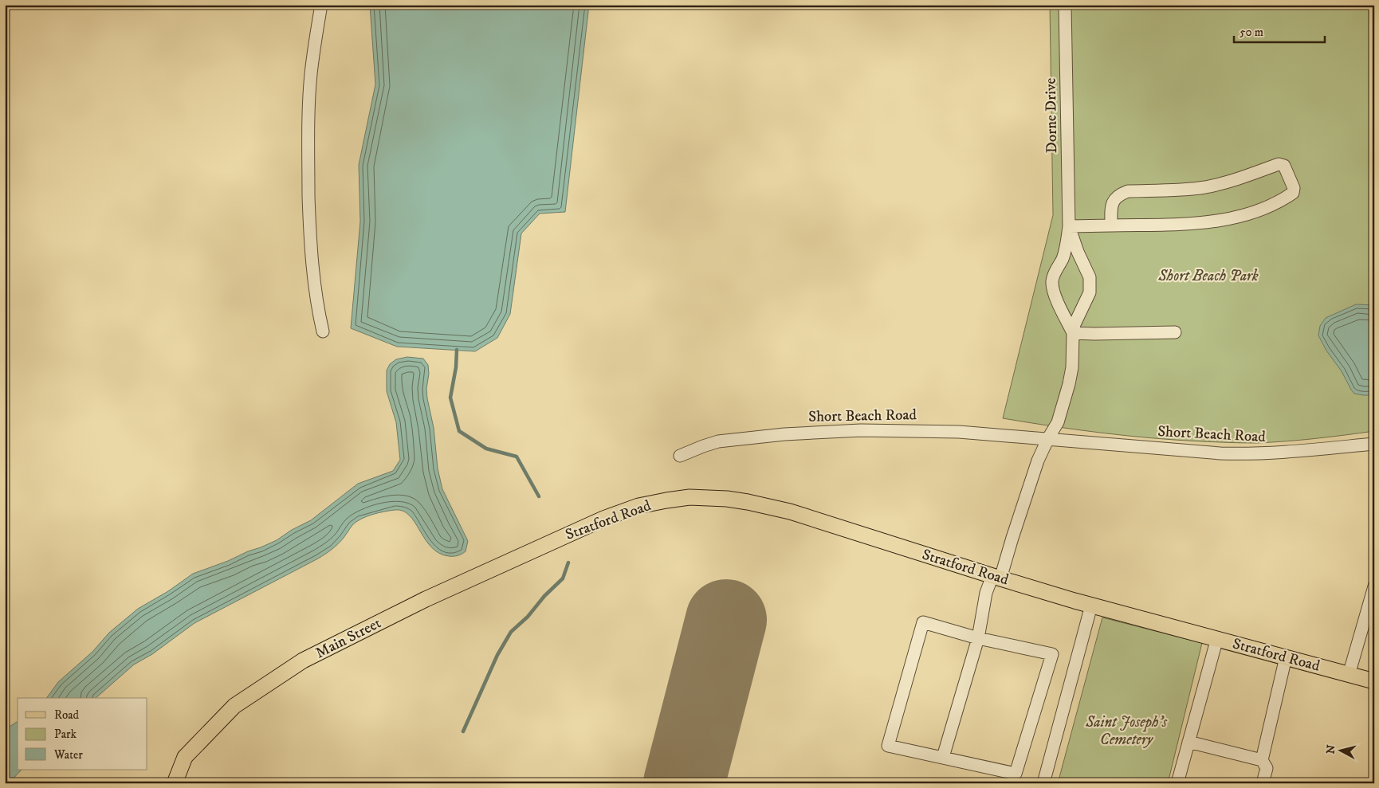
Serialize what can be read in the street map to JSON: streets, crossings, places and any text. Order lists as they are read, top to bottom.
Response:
{
  "streets": {
    "main road": ["Stratford Road", "Main Street"],
    "street": ["Dorne Drive", "Short Beach Road"]
  },
  "crossings": [
    ["Dorne Drive", "Short Beach Road"],
    ["Stratford Road", "Main Street"]
  ],
  "parks": ["Short Beach Park", "Saint Joseph's Cemetery"],
  "legend": ["Road", "Park", "Water"],
  "scale_bar": "50 m",
  "north": "left"
}
